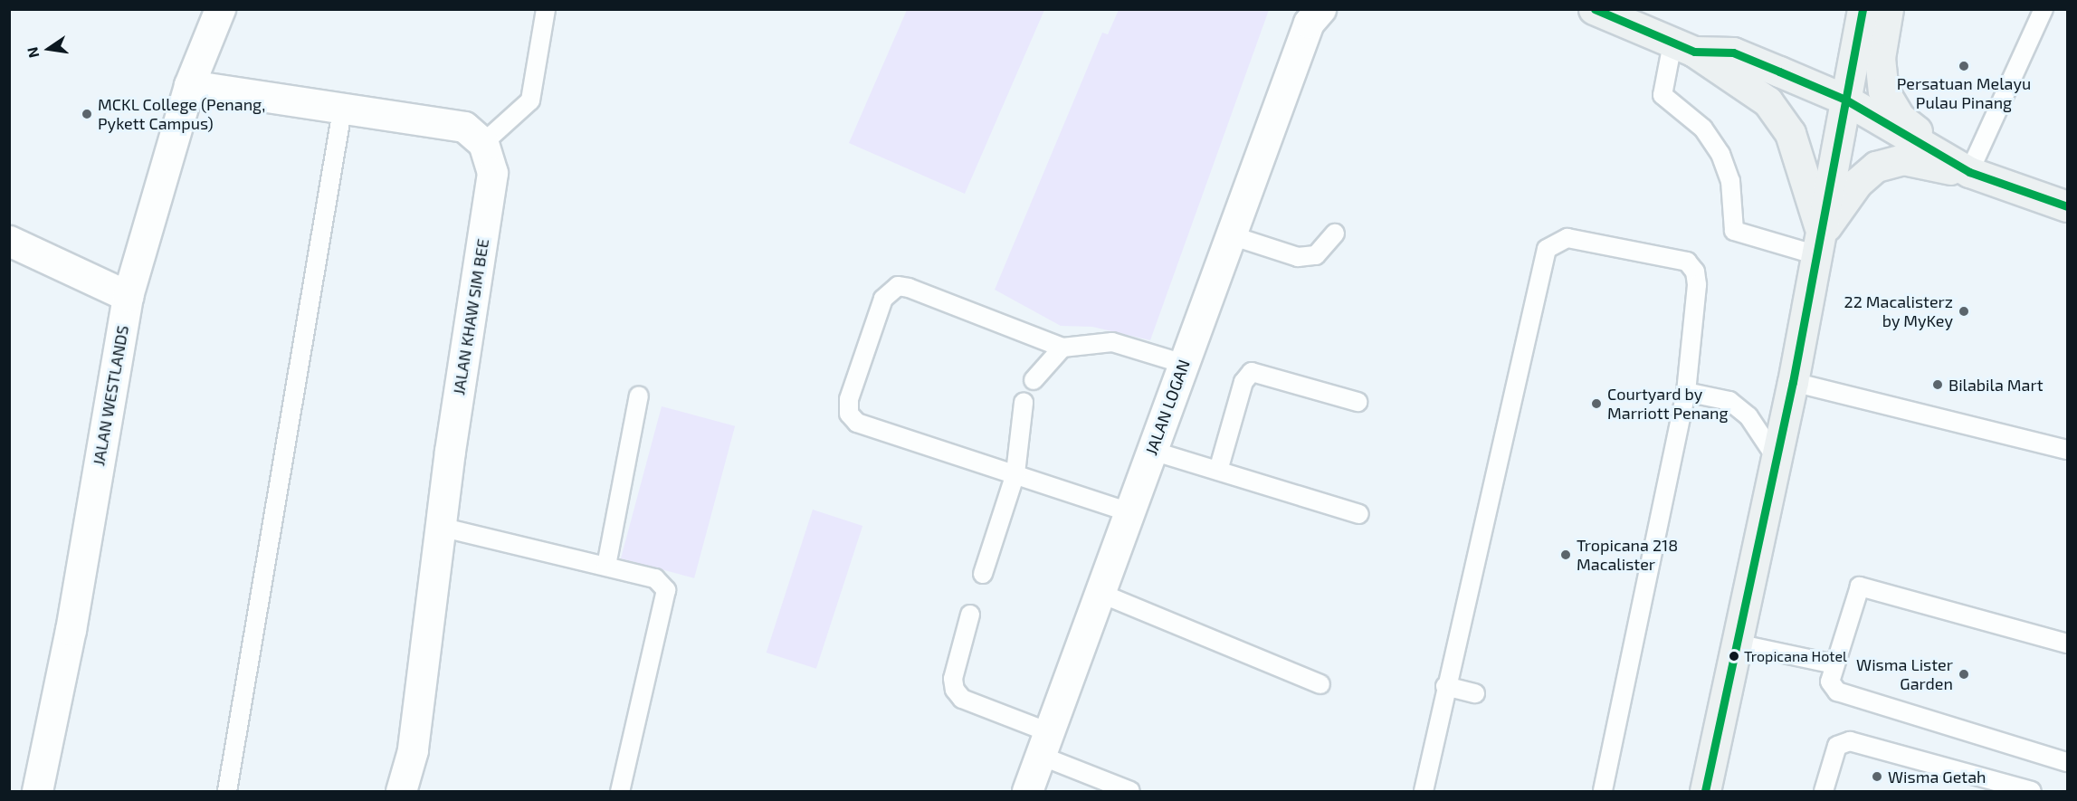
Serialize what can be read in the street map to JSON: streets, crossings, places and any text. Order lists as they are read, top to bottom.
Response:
{
  "streets": {
    "street": ["JALAN KHAW SIM BEE", "JALAN WESTLANDS", "JALAN LOGAN"]
  },
  "places": [
    "Persatuan Melayu Pulau Pinang",
    "MCKL College (Penang, Pykett Campus)",
    "22 Macalisterz by MyKey",
    "Bilabila Mart",
    "Courtyard by Marriott Penang",
    "Tropicana 218 Macalister",
    "Tropicana Hotel",
    "Wisma Lister Garden",
    "Wisma Getah"
  ],
  "north": "left"
}
